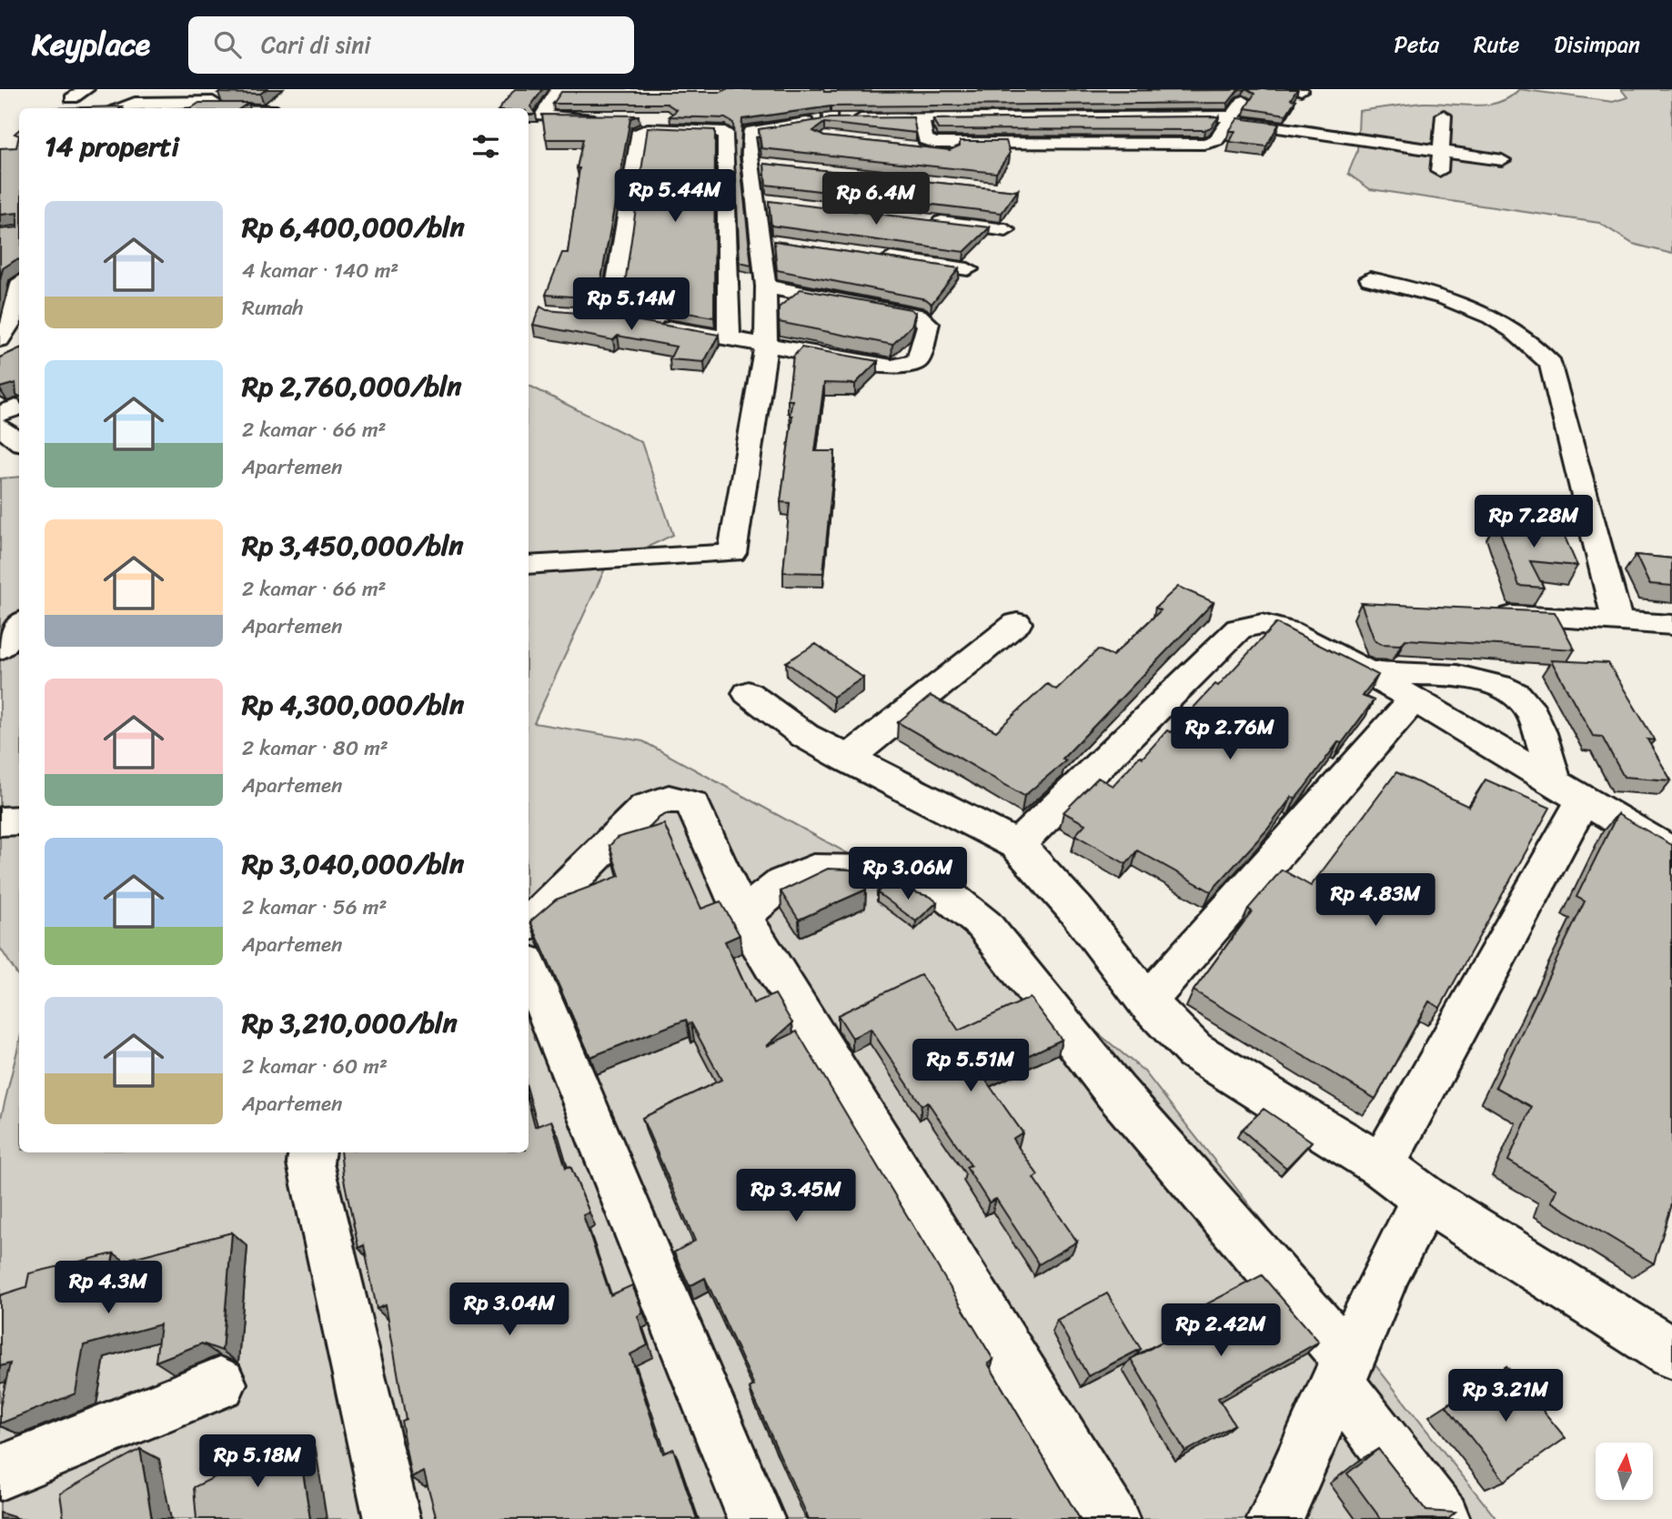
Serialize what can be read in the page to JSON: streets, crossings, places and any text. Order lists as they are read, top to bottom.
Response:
{
  "north": "top",
  "page": {
    "header": "Keyplace",
    "search": "Cari di sini",
    "nav": ["Peta", "Rute", "Disimpan"],
    "heading": "14 properti",
    "price": [
      "Rp 5.44M",
      "Rp 6.4M",
      "Rp 5.14M",
      "Rp 7.28M",
      "Rp 2.76M",
      "Rp 3.06M",
      "Rp 4.83M",
      "Rp 5.51M",
      "Rp 3.45M",
      "Rp 4.3M",
      "Rp 3.04M",
      "Rp 2.42M",
      "Rp 3.21M",
      "Rp 5.18M"
    ],
    "list": [
      {
        "name": "Rp 6,400,000/bln",
        "note": "4 kamar · 140 m² · Rumah"
      },
      {
        "name": "Rp 2,760,000/bln",
        "note": "2 kamar · 66 m² · Apartemen"
      },
      {
        "name": "Rp 3,450,000/bln",
        "note": "2 kamar · 66 m² · Apartemen"
      },
      {
        "name": "Rp 4,300,000/bln",
        "note": "2 kamar · 80 m² · Apartemen"
      },
      {
        "name": "Rp 3,040,000/bln",
        "note": "2 kamar · 56 m² · Apartemen"
      },
      {
        "name": "Rp 3,210,000/bln",
        "note": "2 kamar · 60 m² · Apartemen"
      }
    ]
  }
}
